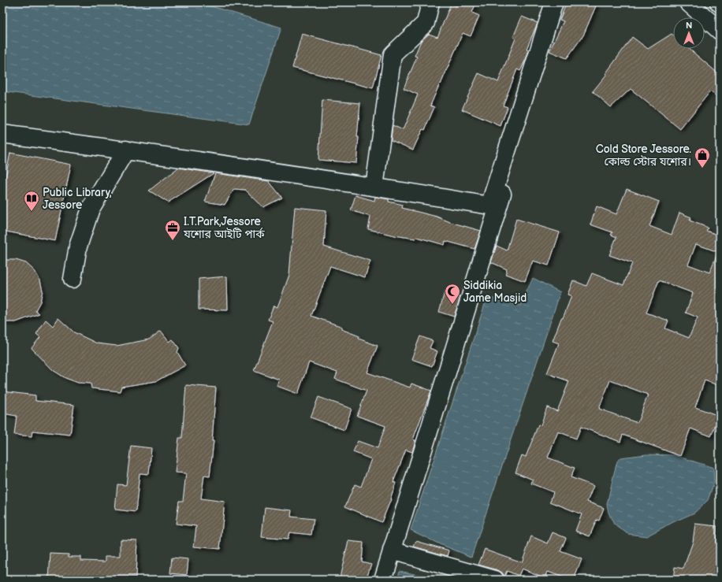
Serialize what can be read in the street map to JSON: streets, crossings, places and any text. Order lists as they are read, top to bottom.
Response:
{
  "places": {
    "shop": ["Cold Store Jessore. কোল্ড স্টোর যশোর।"],
    "library": ["Public Library, Jessore"],
    "office": ["I.T.Park,Jessore যশোর আইটি পার্ক"],
    "mosque": ["Siddikia Jame Masjid"]
  },
  "north": "top"
}
